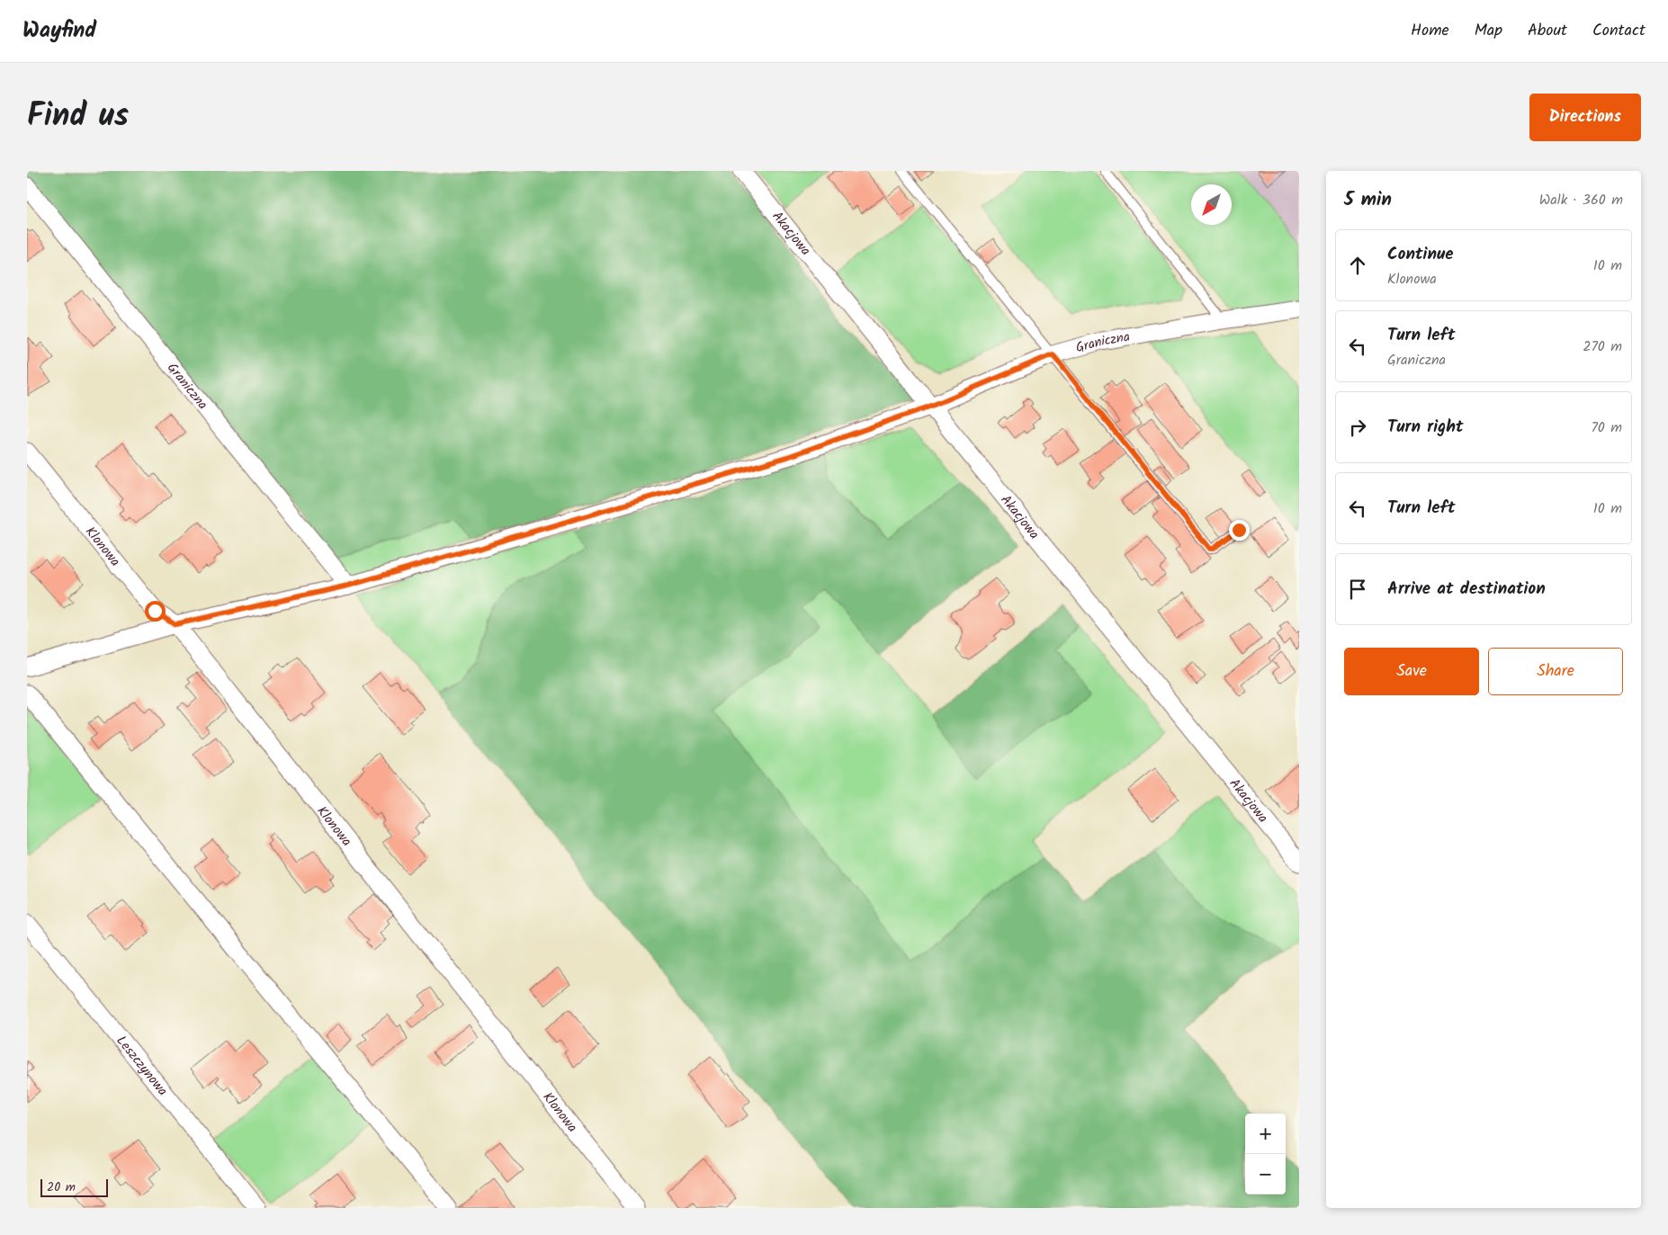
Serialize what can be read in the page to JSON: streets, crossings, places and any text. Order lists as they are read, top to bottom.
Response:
{
  "streets": {
    "street": [
      "Akacjowa",
      "Graniczna",
      "Klonowa",
      "Leszczynowa"
    ]
  },
  "crossings": [
    ["Akacjowa", "Graniczna"],
    ["Graniczna", "Klonowa"]
  ],
  "scale_bar": "20 m",
  "north": "bottom left",
  "page": {
    "header": "Wayfind",
    "nav": [
      "Home",
      "Map",
      "About",
      "Contact"
    ],
    "title": "Find us",
    "buttons": [
      "Directions",
      ["Save", "Share"]
    ],
    "heading": ["5 min", "Walk · 360 m"],
    "list": [
      ["Continue", "Klonowa", "10 m"],
      ["Turn left", "Graniczna", "270 m"],
      ["Turn right", "70 m"],
      ["Turn left", "10 m"],
      "Arrive at destination"
    ],
    "map_buttons": ["+", "−"],
    "scale": "20 m"
  }
}
